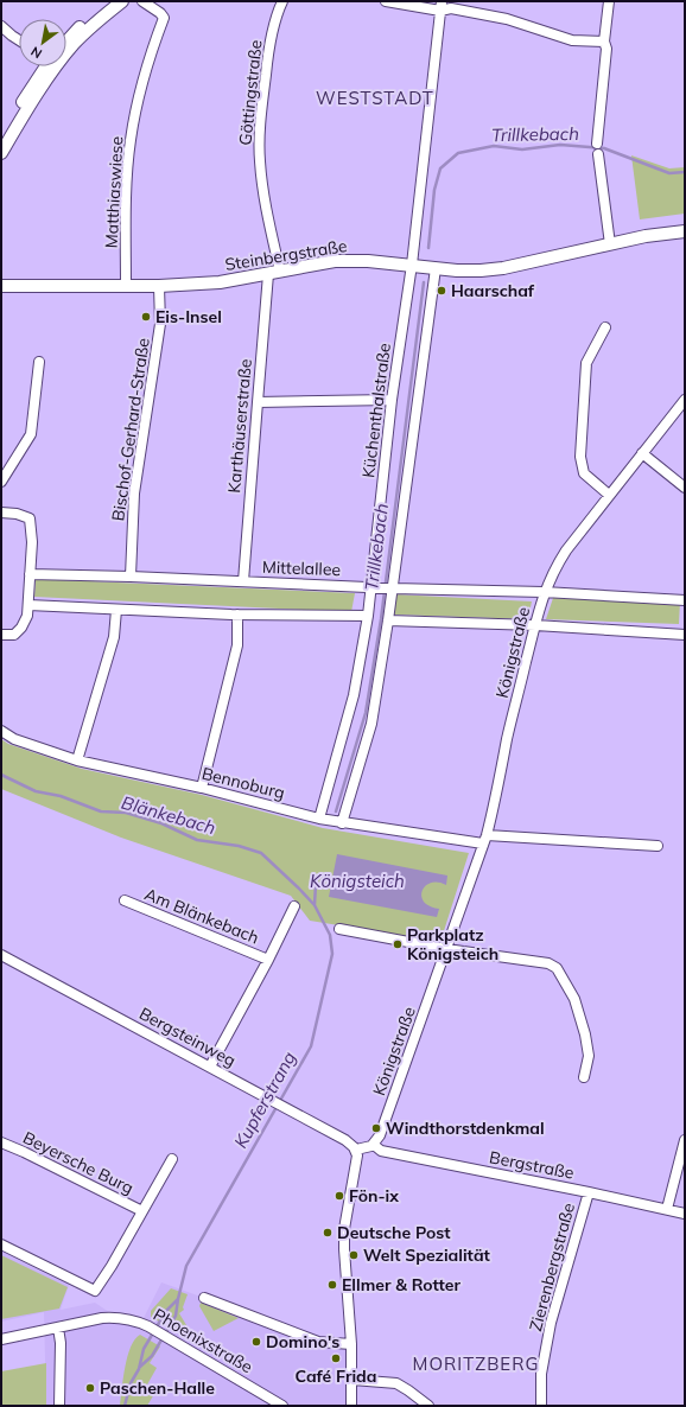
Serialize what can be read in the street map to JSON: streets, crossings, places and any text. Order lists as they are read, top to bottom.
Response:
{
  "streets": {
    "main road": ["Steinbergstraße"],
    "street": [
      "Göttingstraße",
      "Matthiaswiese",
      "Küchenthalstraße",
      "Karthäuserstraße",
      "Bischof-Gerhard-Straße",
      "Mittelallee",
      "Königstraße",
      "Bennoburg",
      "Am Blänkebach",
      "Bergsteinweg",
      "Beyersche Burg",
      "Bergstraße",
      "Zierenbergstraße",
      "Phoenixstraße"
    ]
  },
  "crossings": [
    ["Göttingstraße", "Steinbergstraße"],
    ["Göttingstraße", "Karthäuserstraße"],
    ["Matthiaswiese", "Steinbergstraße"],
    ["Steinbergstraße", "Küchenthalstraße"],
    ["Steinbergstraße", "Karthäuserstraße"],
    ["Steinbergstraße", "Bischof-Gerhard-Straße"],
    ["Küchenthalstraße", "Mittelallee"],
    ["Küchenthalstraße", "Bennoburg"],
    ["Karthäuserstraße", "Mittelallee"],
    ["Bischof-Gerhard-Straße", "Mittelallee"],
    ["Mittelallee", "Königstraße"],
    ["Königstraße", "Bennoburg"],
    ["Königstraße", "Bergstraße"],
    ["Am Blänkebach", "Bergsteinweg"],
    ["Bergstraße", "Zierenbergstraße"]
  ],
  "districts": ["WESTSTADT", "MORITZBERG"],
  "water": [
    "Trillkebach",
    "Blänkebach",
    "Königsteich",
    "Kupferstrang"
  ],
  "places": [
    "Haarschaf",
    "Eis-Insel",
    "Parkplatz Königsteich",
    "Windthorstdenkmal",
    "Fön-ix",
    "Deutsche Post",
    "Welt Spezialität",
    "Ellmer & Rotter",
    "Domino's",
    "Café Frida",
    "Paschen-Halle"
  ],
  "north": "bottom left"
}
